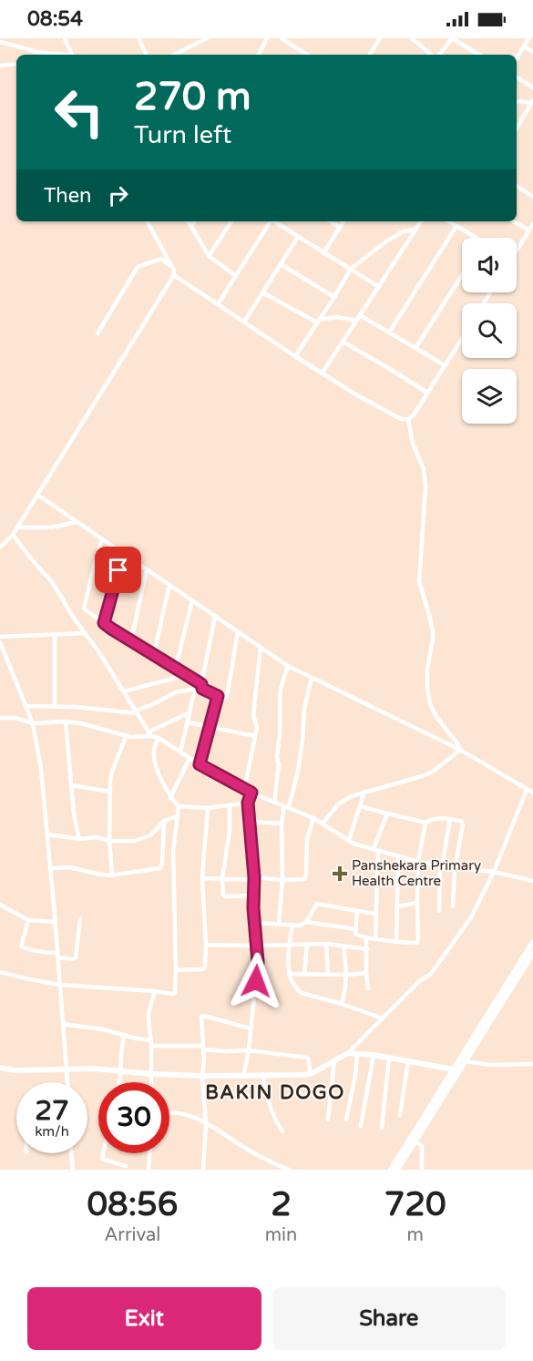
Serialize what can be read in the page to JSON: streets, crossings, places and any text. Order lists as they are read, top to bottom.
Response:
{
  "districts": ["BAKIN DOGO"],
  "places": {
    "health": ["Panshekara Primary Health Centre"]
  },
  "page": {
    "status": "08:54",
    "turn": ["270 m", "Turn left"],
    "then": "Then",
    "speed": "27 km/h",
    "limit": "30",
    "eta": [
      "08:56",
      "Arrival",
      "2",
      "min",
      "720",
      "m"
    ],
    "buttons": ["Exit", "Share"]
  }
}
